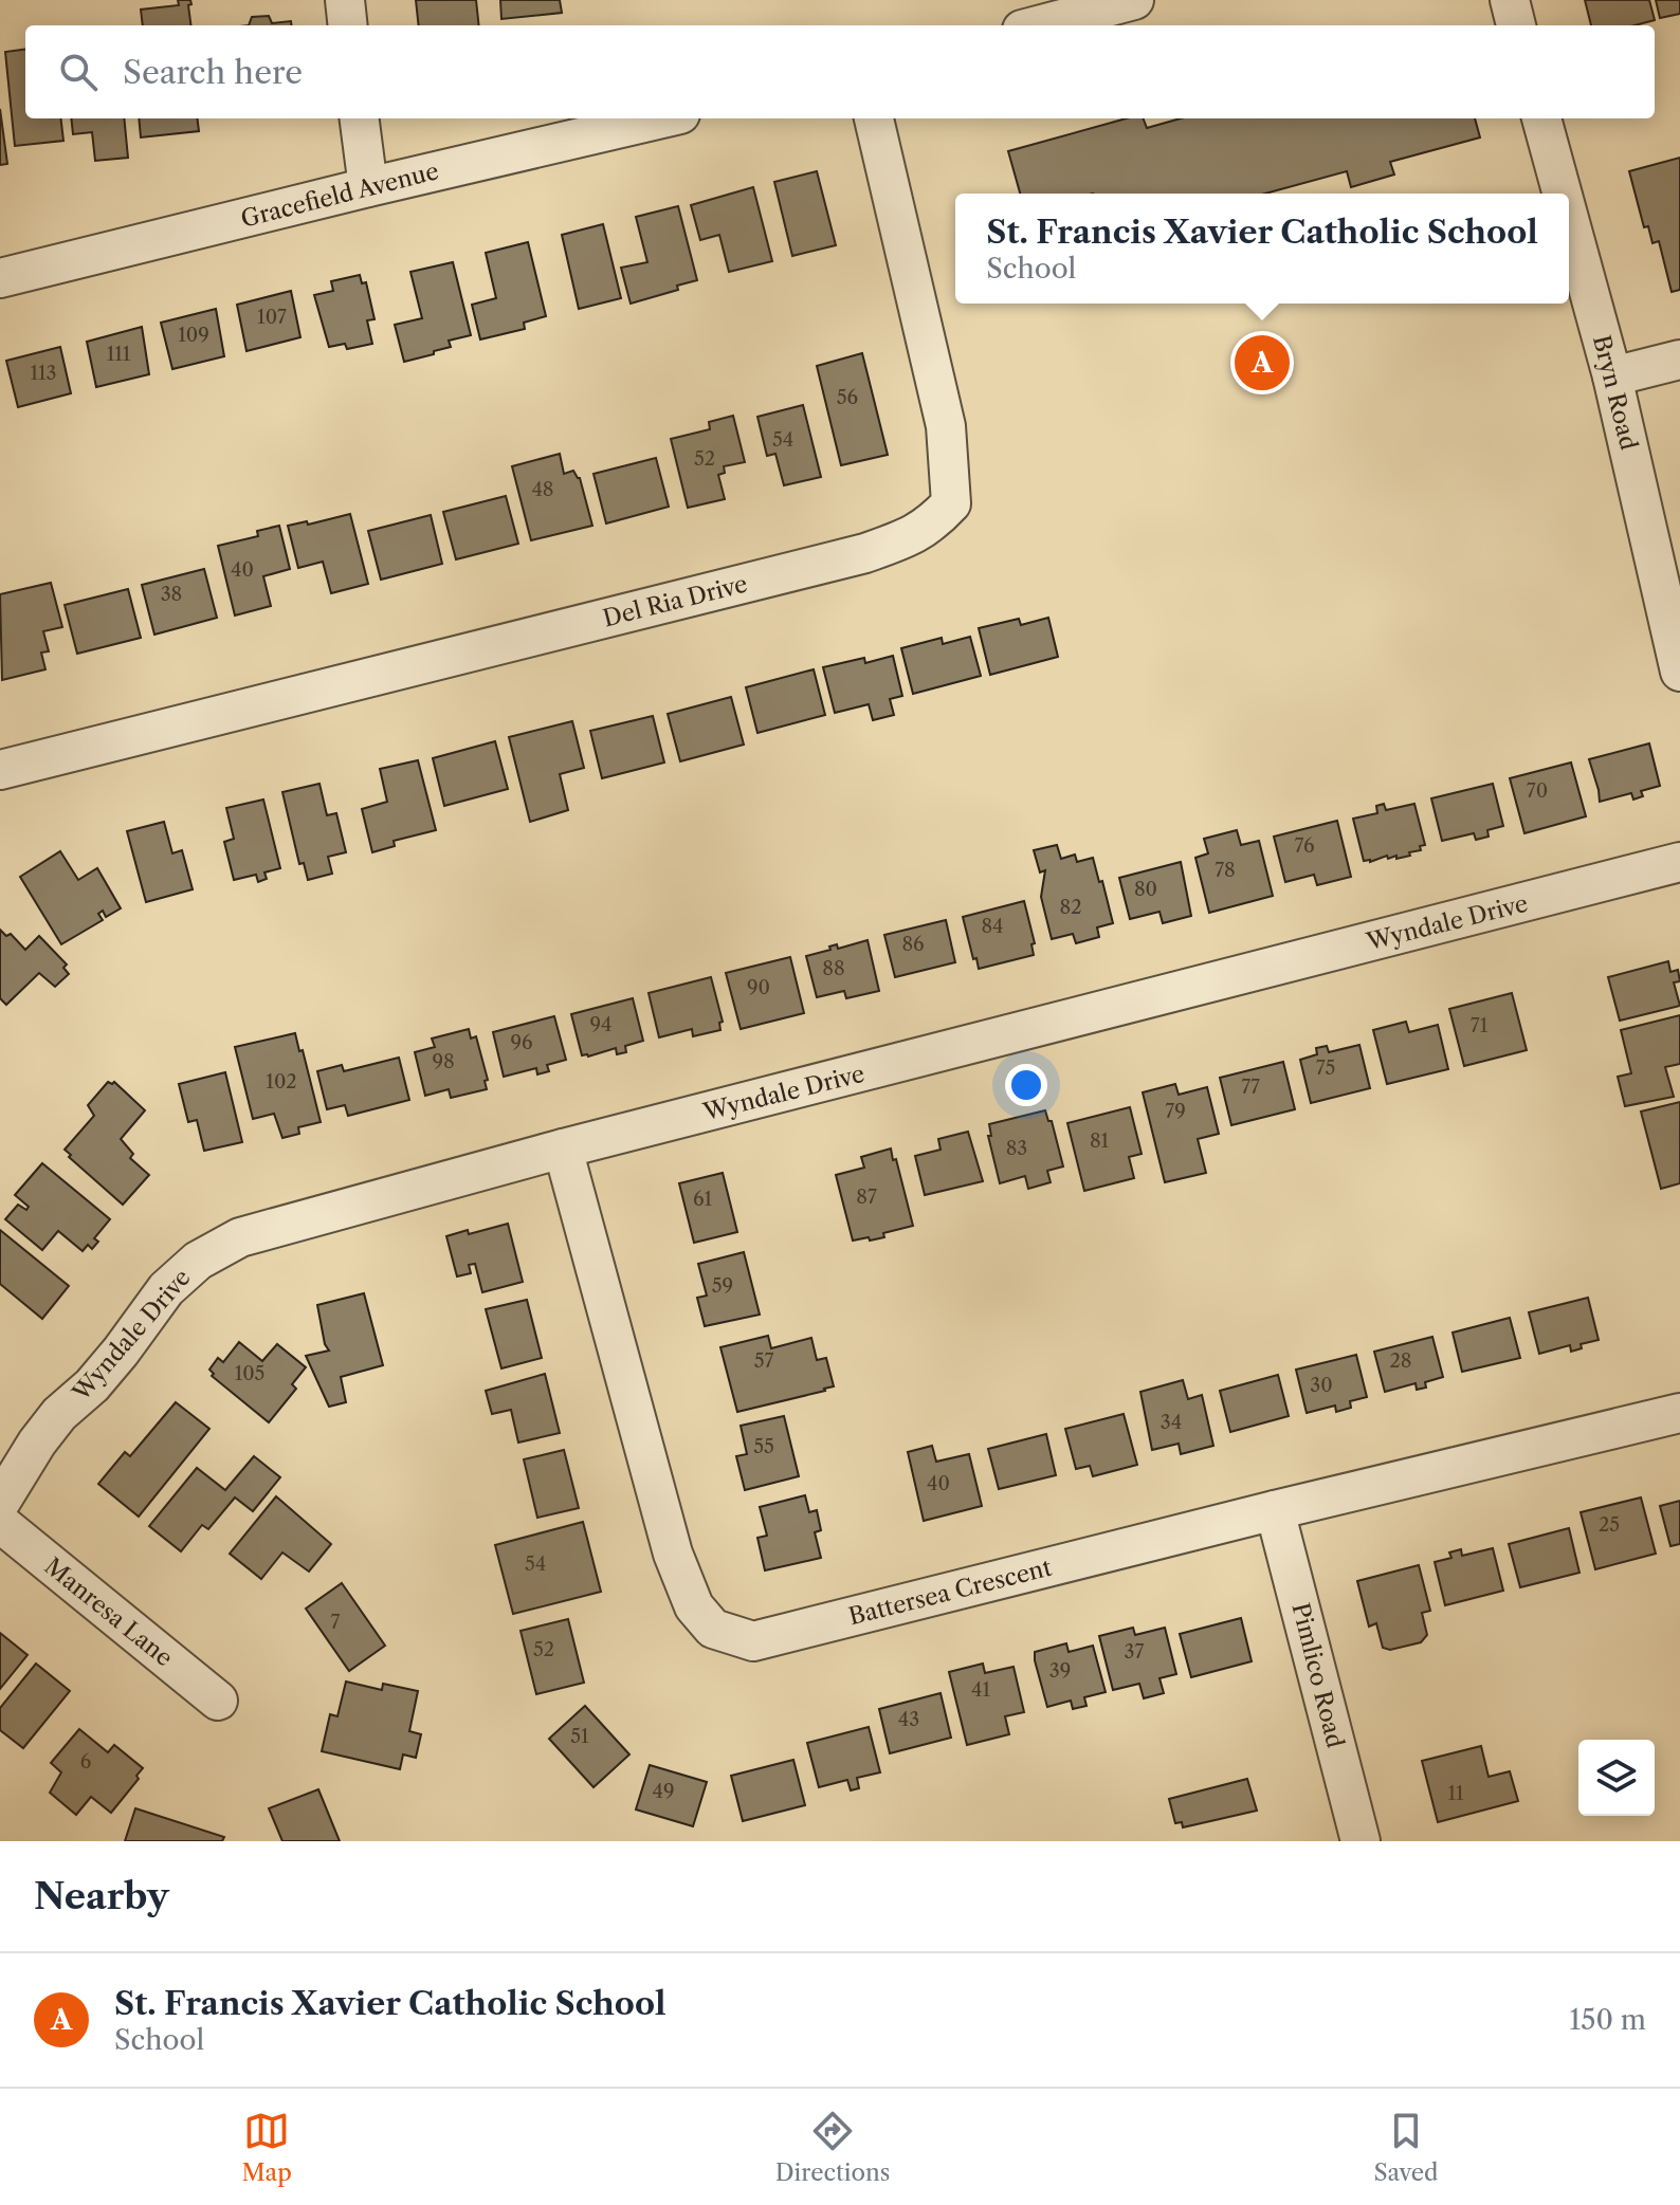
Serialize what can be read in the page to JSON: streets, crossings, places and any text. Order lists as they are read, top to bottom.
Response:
{
  "streets": {
    "street": [
      "Gracefield Avenue",
      "Bryn Road",
      "Del Ria Drive",
      "Wyndale Drive",
      "Battersea Crescent",
      "Manresa Lane",
      "Pimlico Road"
    ]
  },
  "crossings": [
    ["Wyndale Drive", "Battersea Crescent"],
    ["Battersea Crescent", "Pimlico Road"]
  ],
  "house_numbers": [
    "107",
    "109",
    "111",
    "113",
    "56",
    "54",
    "52",
    "48",
    "40",
    "38",
    "70",
    "76",
    "78",
    "80",
    "82",
    "84",
    "86",
    "88",
    "90",
    "94",
    "71",
    "96",
    "98",
    "75",
    "102",
    "77",
    "79",
    "81",
    "83",
    "87",
    "61",
    "59",
    "57",
    "28",
    "105",
    "30",
    "34",
    "55",
    "40",
    "25",
    "54",
    "7",
    "52",
    "37",
    "39",
    "41",
    "43",
    "51",
    "6",
    "49",
    "11"
  ],
  "page": {
    "search": "Search here",
    "popup": ["St. Francis Xavier Catholic School", "School"],
    "pins": "A",
    "heading": "Nearby",
    "list": [
      {
        "mark": "A",
        "name": "St. Francis Xavier Catholic School",
        "note": "School",
        "value": "150 m"
      }
    ],
    "nav": ["Map", "Directions", "Saved"]
  }
}
